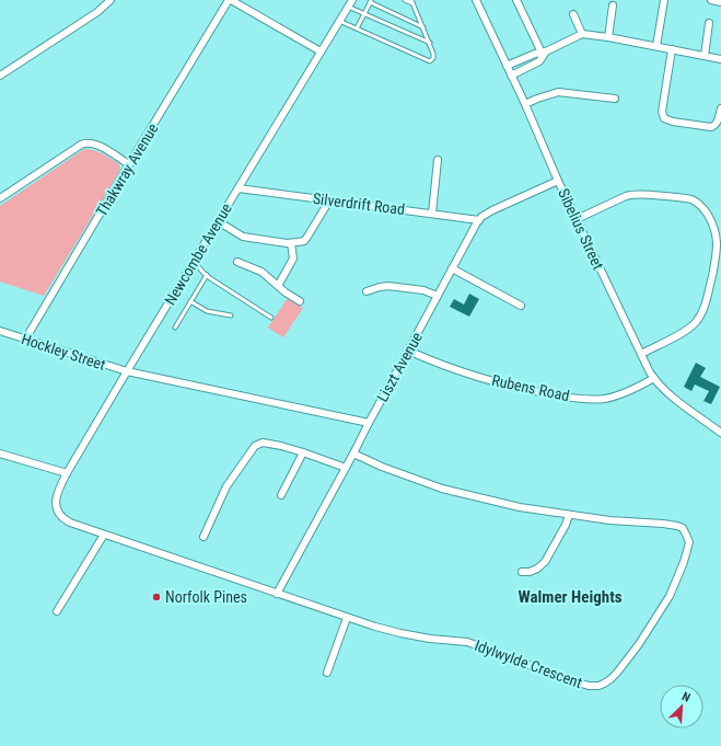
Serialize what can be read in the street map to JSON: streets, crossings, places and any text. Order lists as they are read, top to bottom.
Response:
{
  "streets": {
    "street": [
      "Thakwray Avenue",
      "Silverdrift Road",
      "Sibelius Street",
      "Newcombe Avenue",
      "Hockley Street",
      "Liszt Avenue",
      "Rubens Road",
      "Idylwylde Crescent"
    ]
  },
  "crossings": [
    ["Thakwray Avenue", "Hockley Street"],
    ["Silverdrift Road", "Newcombe Avenue"],
    ["Silverdrift Road", "Liszt Avenue"],
    ["Sibelius Street", "Liszt Avenue"],
    ["Sibelius Street", "Rubens Road"],
    ["Newcombe Avenue", "Hockley Street"],
    ["Newcombe Avenue", "Idylwylde Crescent"],
    ["Hockley Street", "Liszt Avenue"],
    ["Liszt Avenue", "Rubens Road"],
    ["Liszt Avenue", "Idylwylde Crescent"]
  ],
  "districts": ["Walmer Heights"],
  "places": ["Norfolk Pines"],
  "north": "top right"
}
